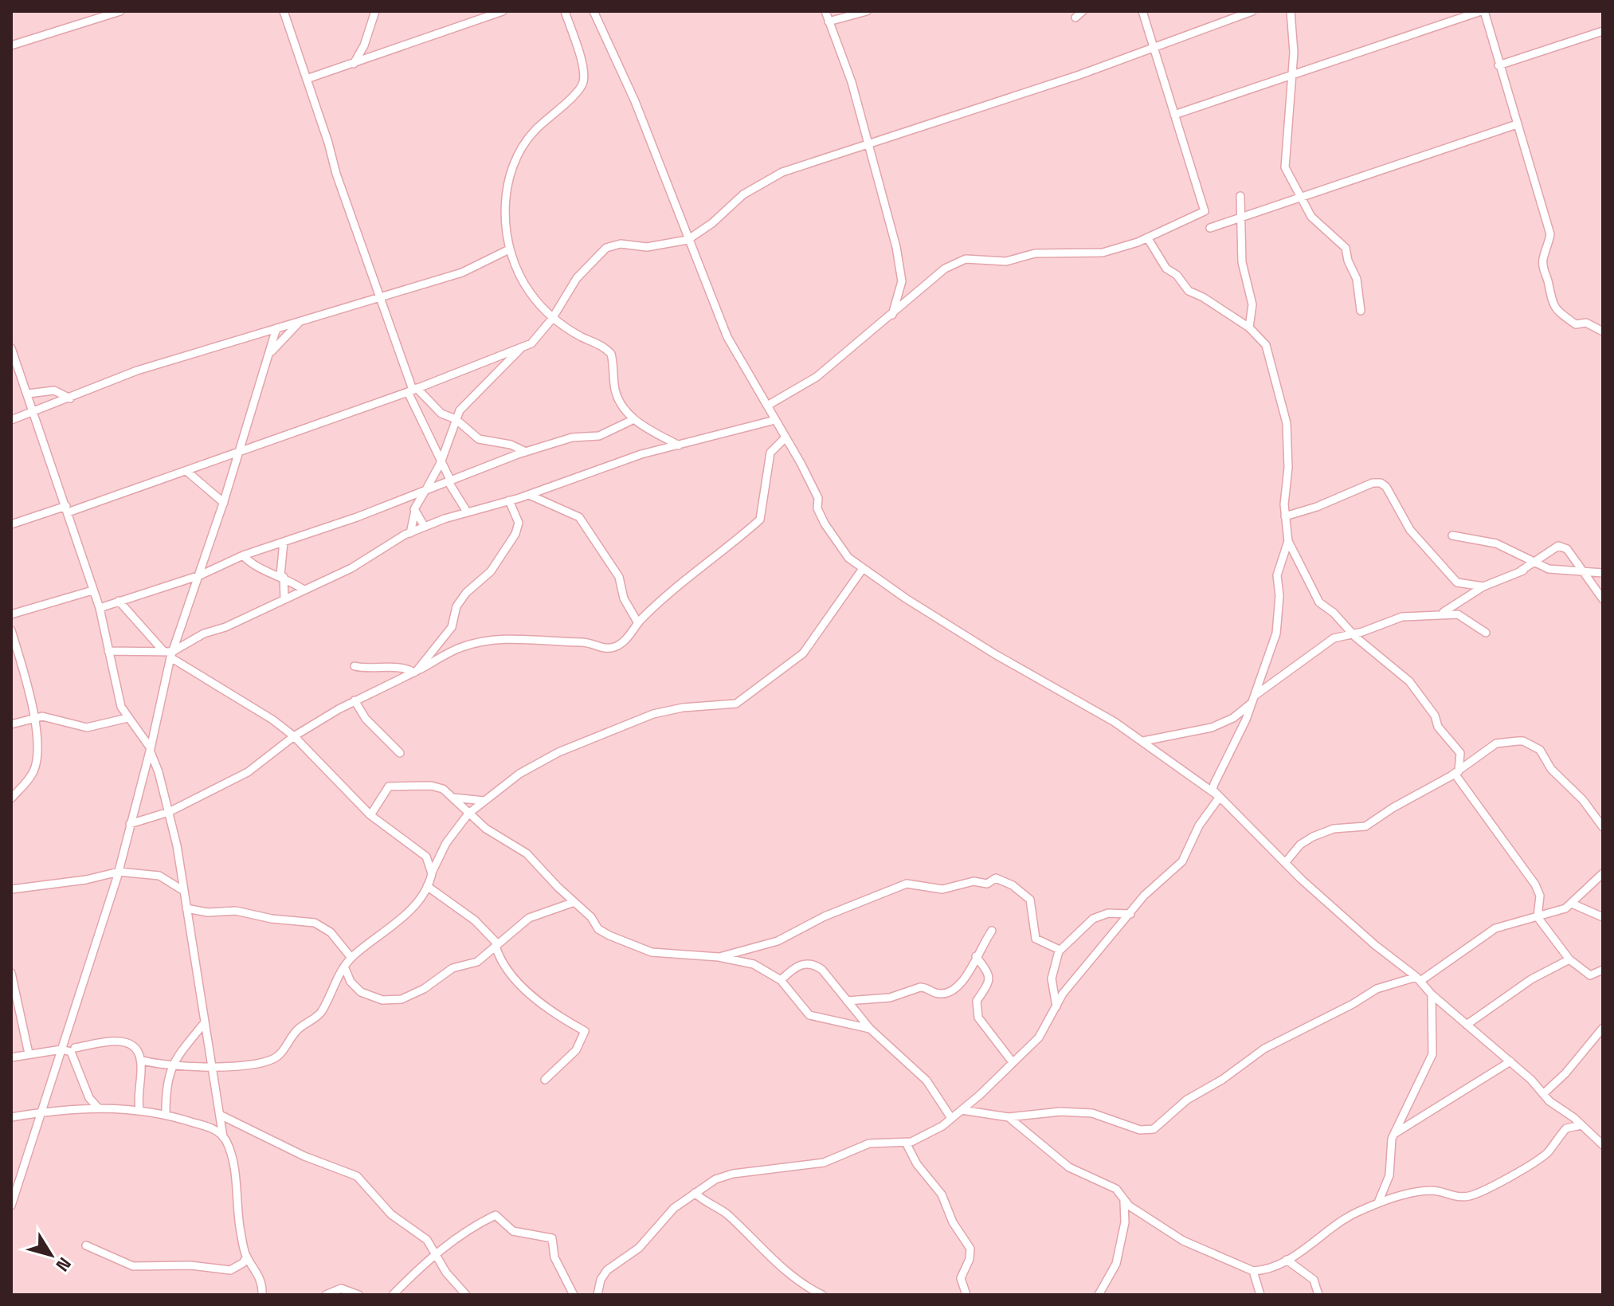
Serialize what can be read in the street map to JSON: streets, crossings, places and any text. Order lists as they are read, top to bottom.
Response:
{
  "north": "bottom right"
}
